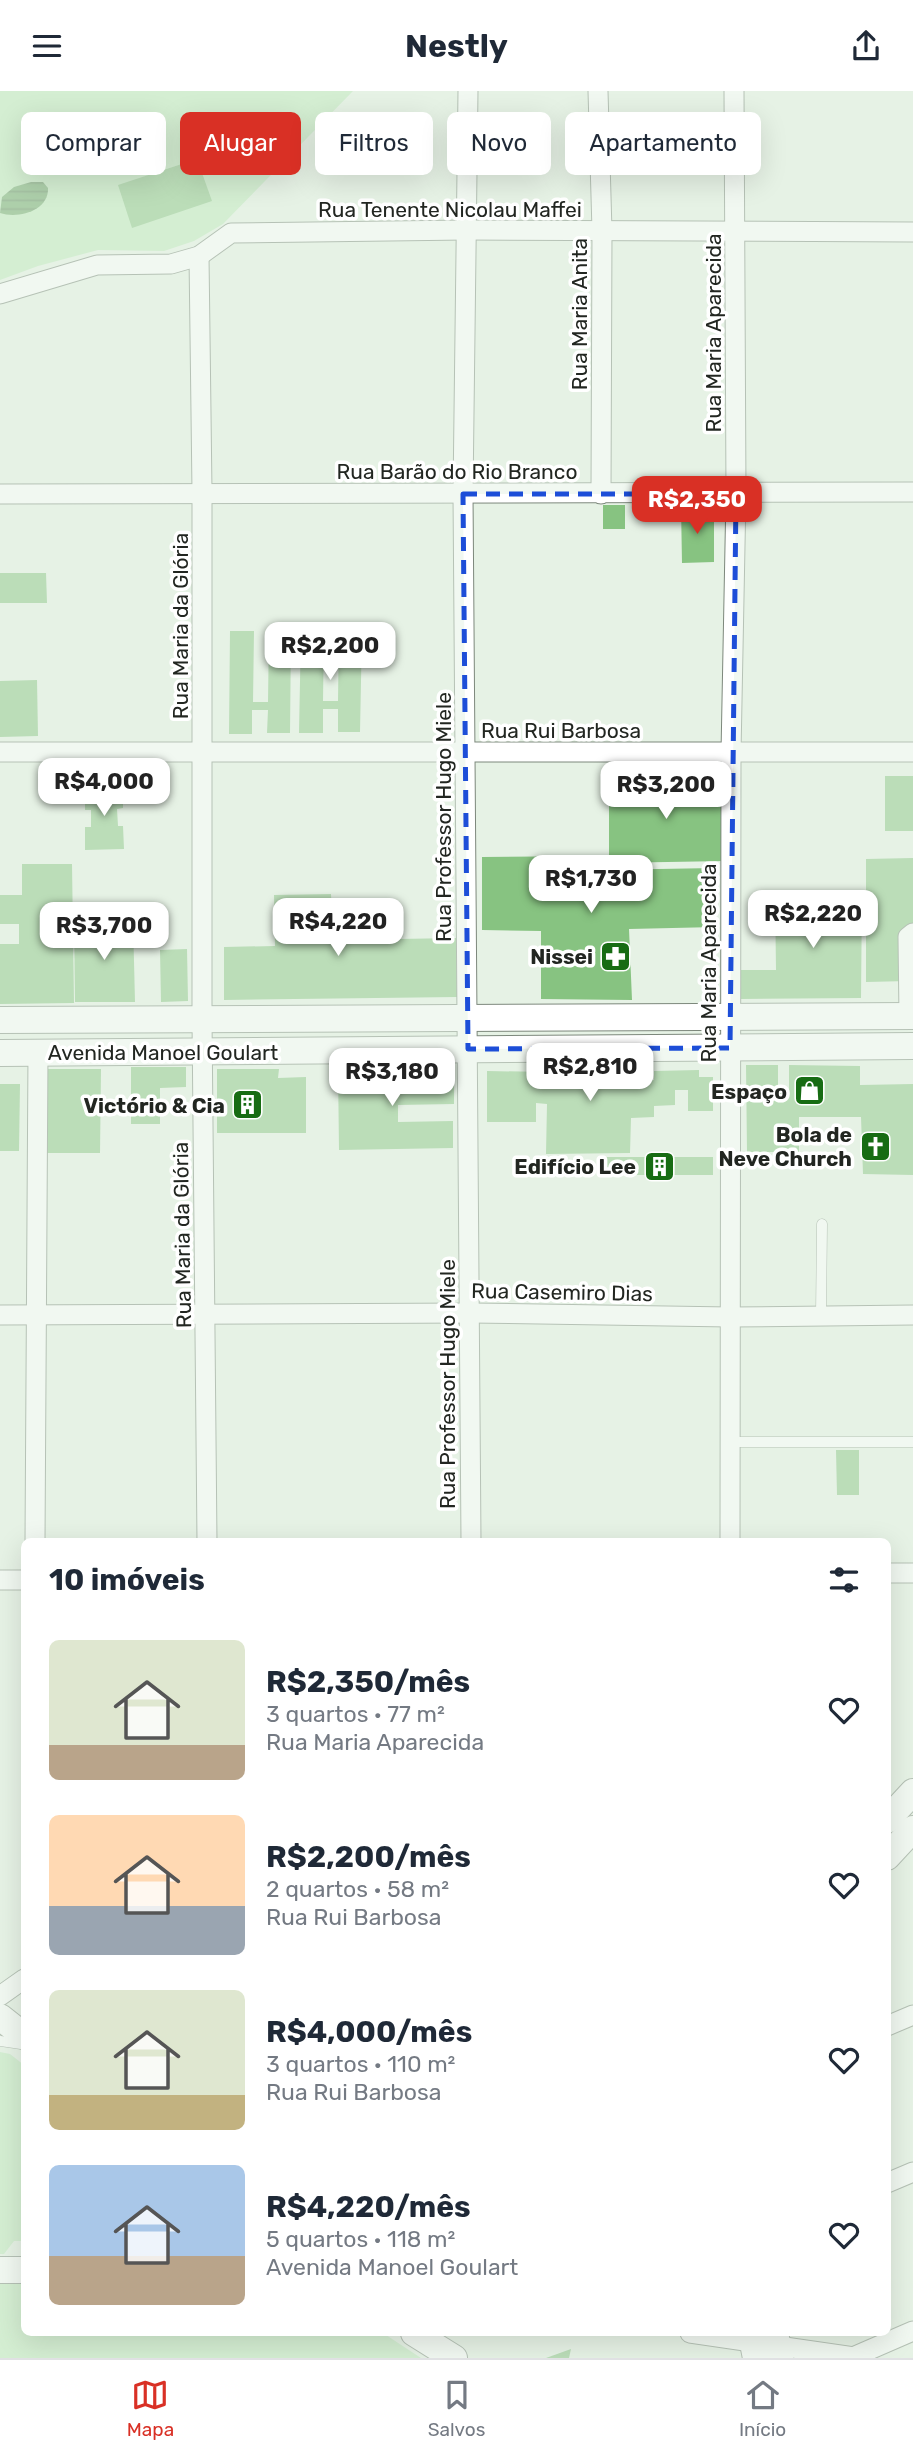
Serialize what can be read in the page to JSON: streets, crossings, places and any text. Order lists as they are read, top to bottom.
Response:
{
  "streets": {
    "main road": ["Avenida Manoel Goulart"],
    "street": [
      "Rua Tenente Nicolau Maffei",
      "Rua Maria Anita",
      "Rua Maria Aparecida",
      "Rua Barão do Rio Branco",
      "Rua Maria da Glória",
      "Rua Rui Barbosa",
      "Rua Professor Hugo Miele",
      "Rua Casemiro Dias"
    ]
  },
  "crossings": [
    ["Rua Tenente Nicolau Maffei", "Rua Maria Anita"],
    ["Rua Tenente Nicolau Maffei", "Rua Maria Aparecida"],
    ["Rua Tenente Nicolau Maffei", "Rua Maria da Glória"],
    ["Rua Tenente Nicolau Maffei", "Rua Professor Hugo Miele"],
    ["Rua Maria Anita", "Rua Barão do Rio Branco"],
    ["Rua Maria Aparecida", "Rua Barão do Rio Branco"],
    ["Rua Maria Aparecida", "Rua Rui Barbosa"],
    ["Rua Maria Aparecida", "Avenida Manoel Goulart"],
    ["Rua Maria Aparecida", "Rua Casemiro Dias"],
    ["Rua Barão do Rio Branco", "Rua Maria da Glória"],
    ["Rua Barão do Rio Branco", "Rua Professor Hugo Miele"],
    ["Rua Maria da Glória", "Rua Rui Barbosa"],
    ["Rua Maria da Glória", "Avenida Manoel Goulart"],
    ["Rua Maria da Glória", "Rua Casemiro Dias"],
    ["Rua Rui Barbosa", "Rua Professor Hugo Miele"],
    ["Rua Professor Hugo Miele", "Avenida Manoel Goulart"],
    ["Rua Professor Hugo Miele", "Rua Casemiro Dias"]
  ],
  "places": {
    "pharmacy": ["Nissei"],
    "shop": ["Espaço"],
    "building": ["Victório & Cia", "Edifício Lee"],
    "church": ["Bola de Neve Church"]
  },
  "page": {
    "header": "Nestly",
    "chip": [
      "Comprar",
      "Alugar",
      "Filtros",
      "Novo",
      "Apartamento"
    ],
    "price": [
      "R$2,350",
      "R$2,200",
      "R$4,000",
      "R$3,200",
      "R$1,730",
      "R$2,220",
      "R$4,220",
      "R$3,700",
      "R$2,810",
      "R$3,180"
    ],
    "heading": "10 imóveis",
    "list": [
      {
        "name": "R$2,350/mês",
        "note": "3 quartos · 77 m² · Rua Maria Aparecida"
      },
      {
        "name": "R$2,200/mês",
        "note": "2 quartos · 58 m² · Rua Rui Barbosa"
      },
      {
        "name": "R$4,000/mês",
        "note": "3 quartos · 110 m² · Rua Rui Barbosa"
      },
      {
        "name": "R$4,220/mês",
        "note": "5 quartos · 118 m² · Avenida Manoel Goulart"
      }
    ],
    "tabs": ["Mapa", "Salvos", "Início"]
  }
}
